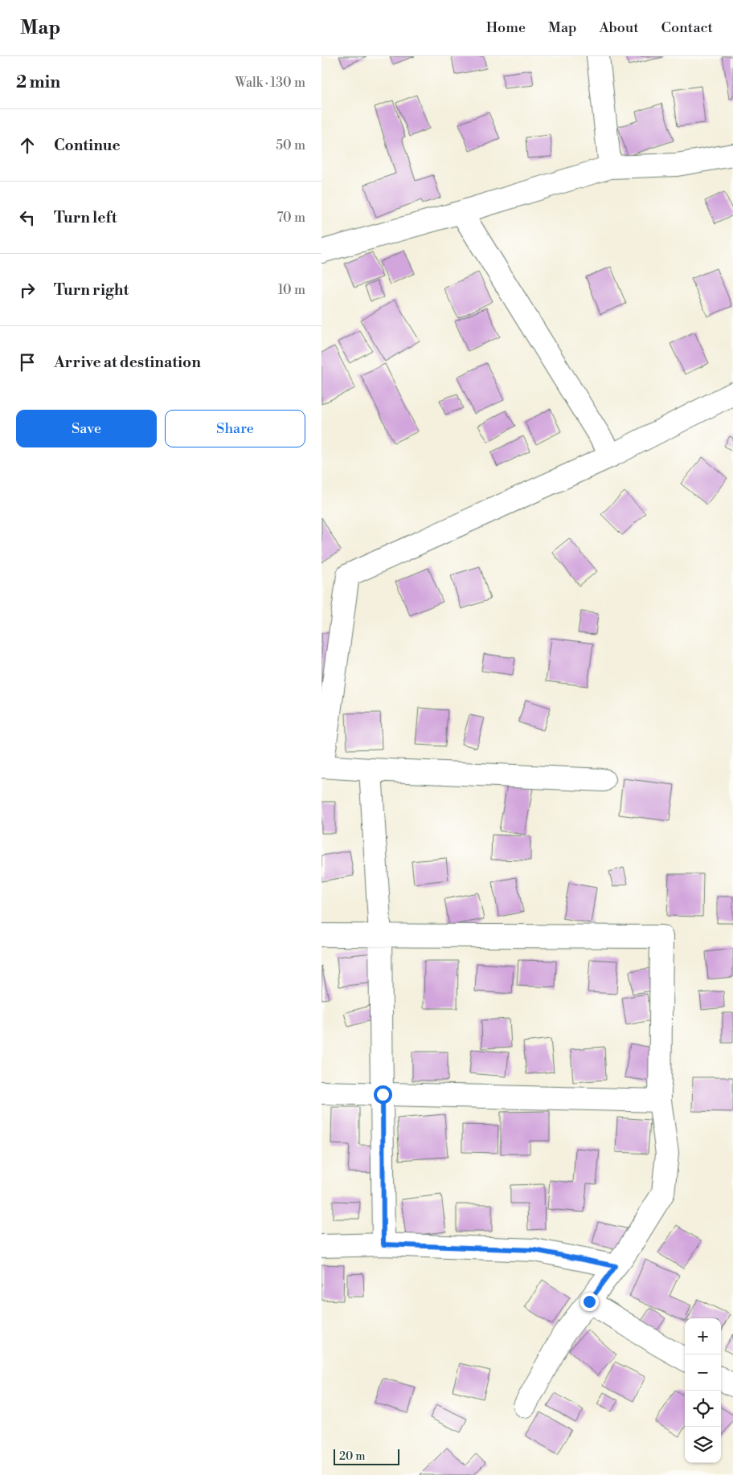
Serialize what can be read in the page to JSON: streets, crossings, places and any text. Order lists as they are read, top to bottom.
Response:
{
  "scale_bar": "20 m",
  "page": {
    "header": "Map",
    "nav": [
      "Home",
      "Map",
      "About",
      "Contact"
    ],
    "heading": ["2 min", "Walk · 130 m"],
    "list": [
      ["Continue", "50 m"],
      ["Turn left", "70 m"],
      ["Turn right", "10 m"],
      "Arrive at destination"
    ],
    "buttons": ["Save", "Share"],
    "map_buttons": ["+", "−"],
    "scale": "20 m"
  }
}
